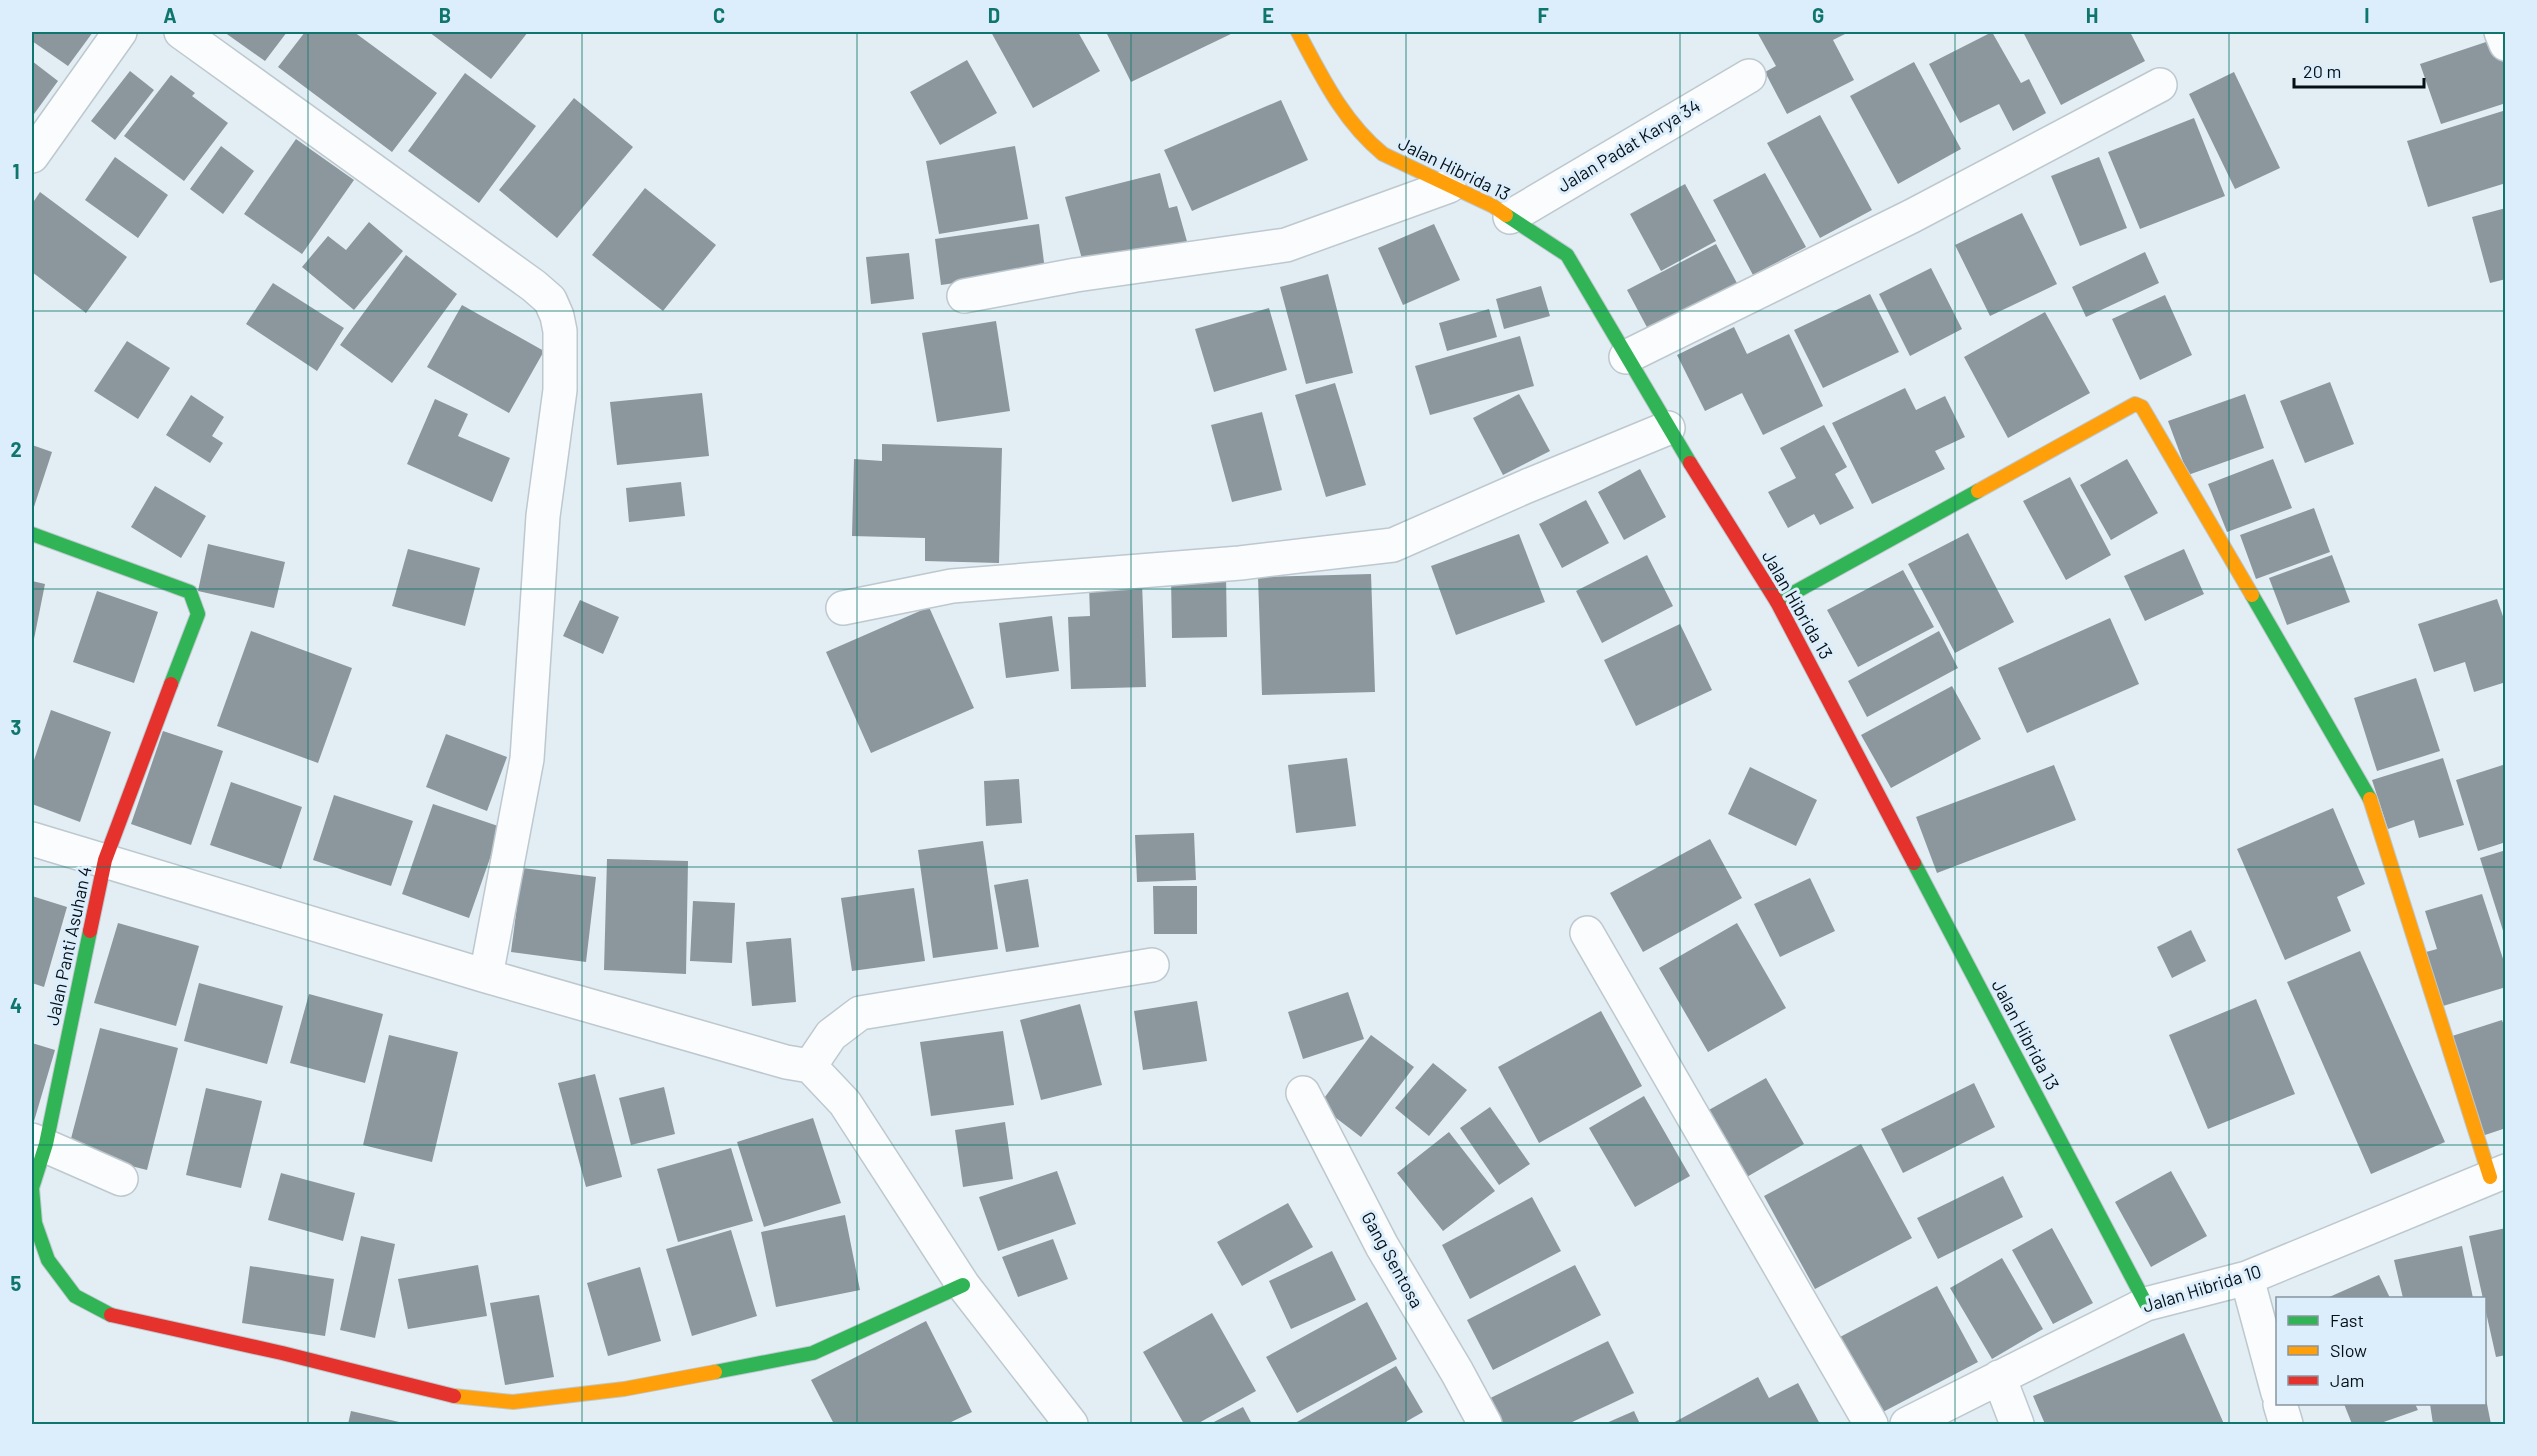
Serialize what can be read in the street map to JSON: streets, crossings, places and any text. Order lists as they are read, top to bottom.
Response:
{
  "streets": {
    "street": [
      "Jalan Padat Karya 34",
      "Jalan Hibrida 13",
      "Jalan Panti Asuhan 4",
      "Gang Sentosa",
      "Jalan Hibrida 10"
    ]
  },
  "crossings": [
    ["Jalan Padat Karya 34", "Jalan Hibrida 13"],
    ["Jalan Hibrida 13", "Jalan Hibrida 10"]
  ],
  "legend": ["Fast", "Slow", "Jam"],
  "scale_bar": "20 m",
  "grid": {
    "columns": [
      "A",
      "B",
      "C",
      "D",
      "E",
      "F",
      "G",
      "H",
      "I"
    ],
    "rows": [
      "1",
      "2",
      "3",
      "4",
      "5"
    ]
  }
}
